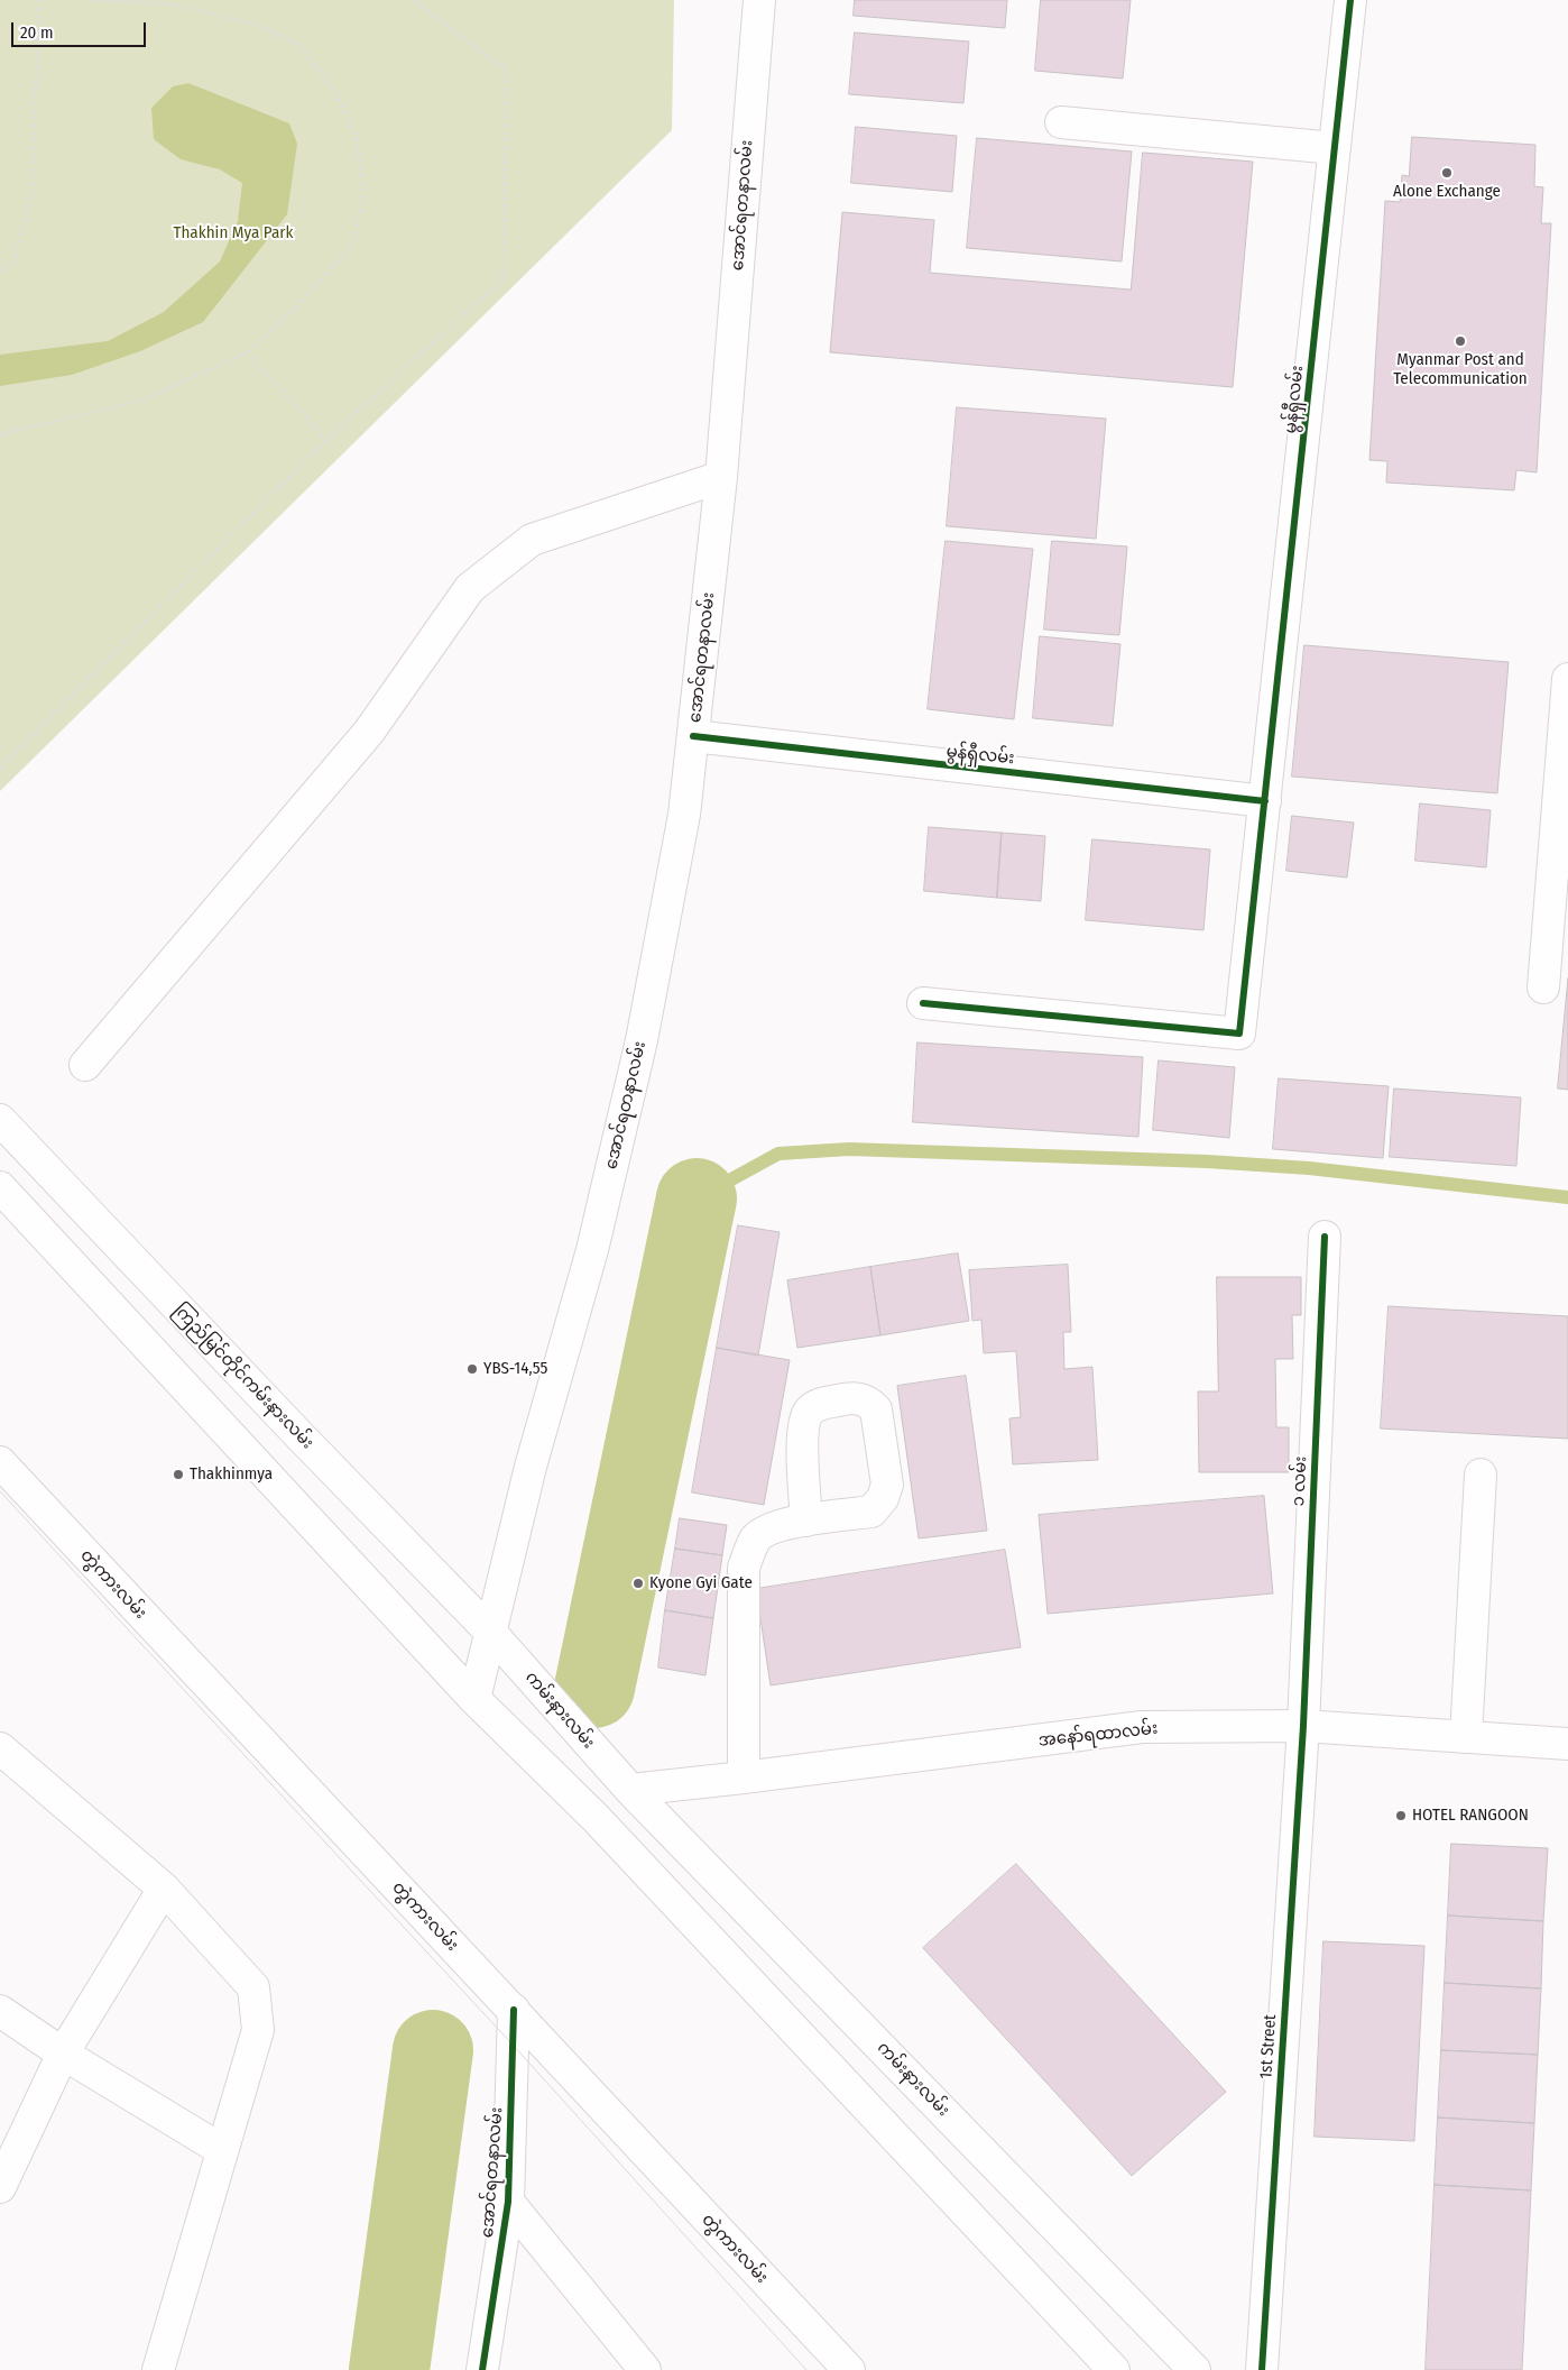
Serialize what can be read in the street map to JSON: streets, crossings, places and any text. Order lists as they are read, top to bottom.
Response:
{
  "streets": {
    "main road": [
      "အောင်ရတနာလမ်း",
      "မွန်ရှီလမ်း",
      "ကြည်မြင်တိုင်ကမ်းနားလမ်း",
      "၁ လမ်း",
      "တွဲကားလမ်း",
      "ကမ်းနားလမ်း",
      "အနော်ရထာလမ်း",
      "1st Street"
    ]
  },
  "crossings": [
    ["အောင်ရတနာလမ်း", "မွန်ရှီလမ်း"],
    ["အောင်ရတနာလမ်း", "ကြည်မြင်တိုင်ကမ်းနားလမ်း"],
    ["အောင်ရတနာလမ်း", "တွဲကားလမ်း"],
    ["အောင်ရတနာလမ်း", "ကမ်းနားလမ်း"],
    ["ကြည်မြင်တိုင်ကမ်းနားလမ်း", "ကမ်းနားလမ်း"],
    ["၁ လမ်း", "အနော်ရထာလမ်း"],
    ["၁ လမ်း", "1st Street"],
    ["ကမ်းနားလမ်း", "အနော်ရထာလမ်း"],
    ["အနော်ရထာလမ်း", "1st Street"]
  ],
  "parks": ["Thakhin Mya Park"],
  "places": [
    "Alone Exchange",
    "Myanmar Post and Telecommunication",
    "YBS-14,55",
    "Thakhinmya",
    "Kyone Gyi Gate",
    "HOTEL RANGOON"
  ],
  "scale_bar": "20 m"
}
